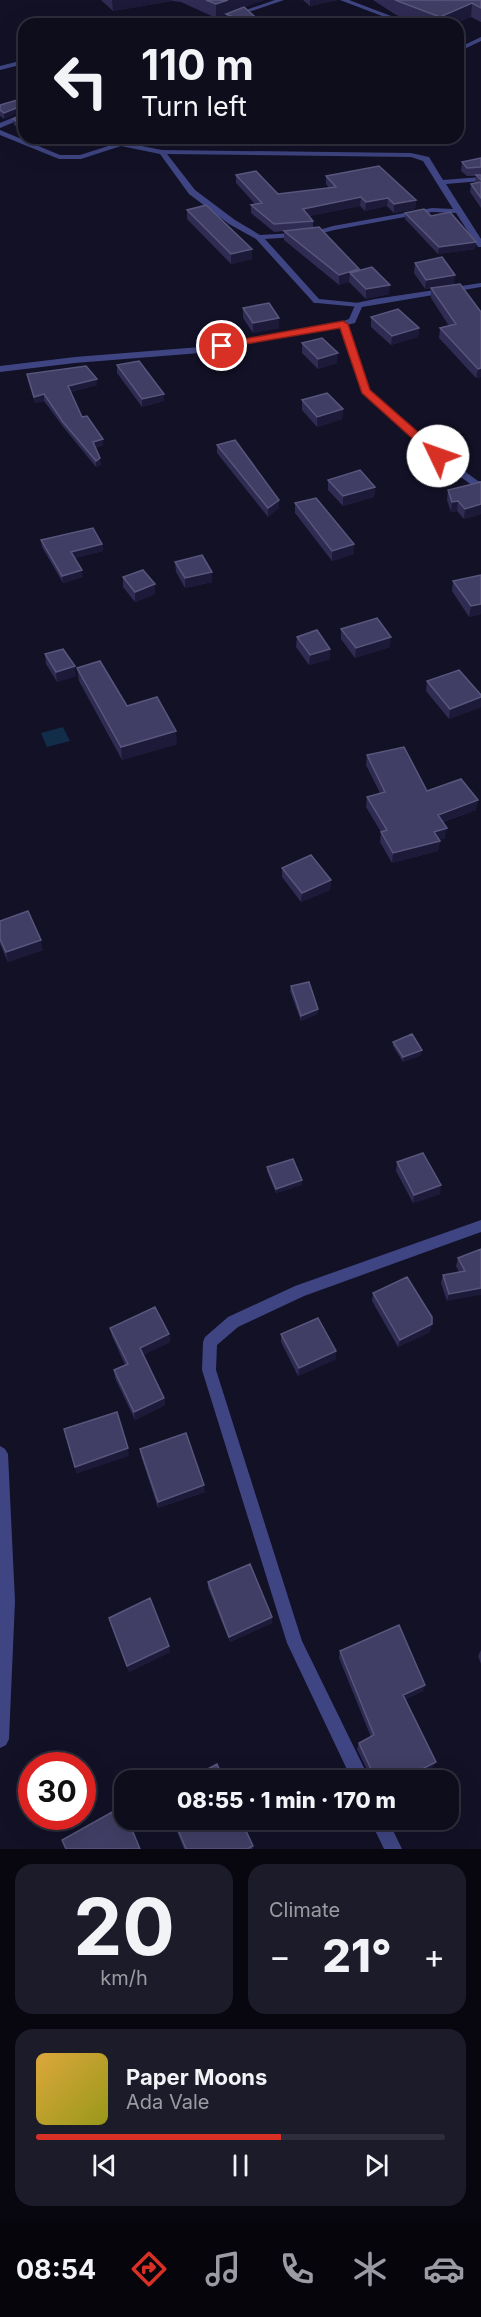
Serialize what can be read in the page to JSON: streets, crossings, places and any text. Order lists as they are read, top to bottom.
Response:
{
  "page": {
    "turn": ["110 m", "Turn left"],
    "limit": "30",
    "trip": "08:55 · 1 min · 170 m",
    "tile": [
      ["20", "km/h"],
      "Climate"
    ],
    "heat": ["−", "21°", "+"],
    "song": ["Paper Moons", "Ada Vale"],
    "tabs": "08:54"
  }
}
